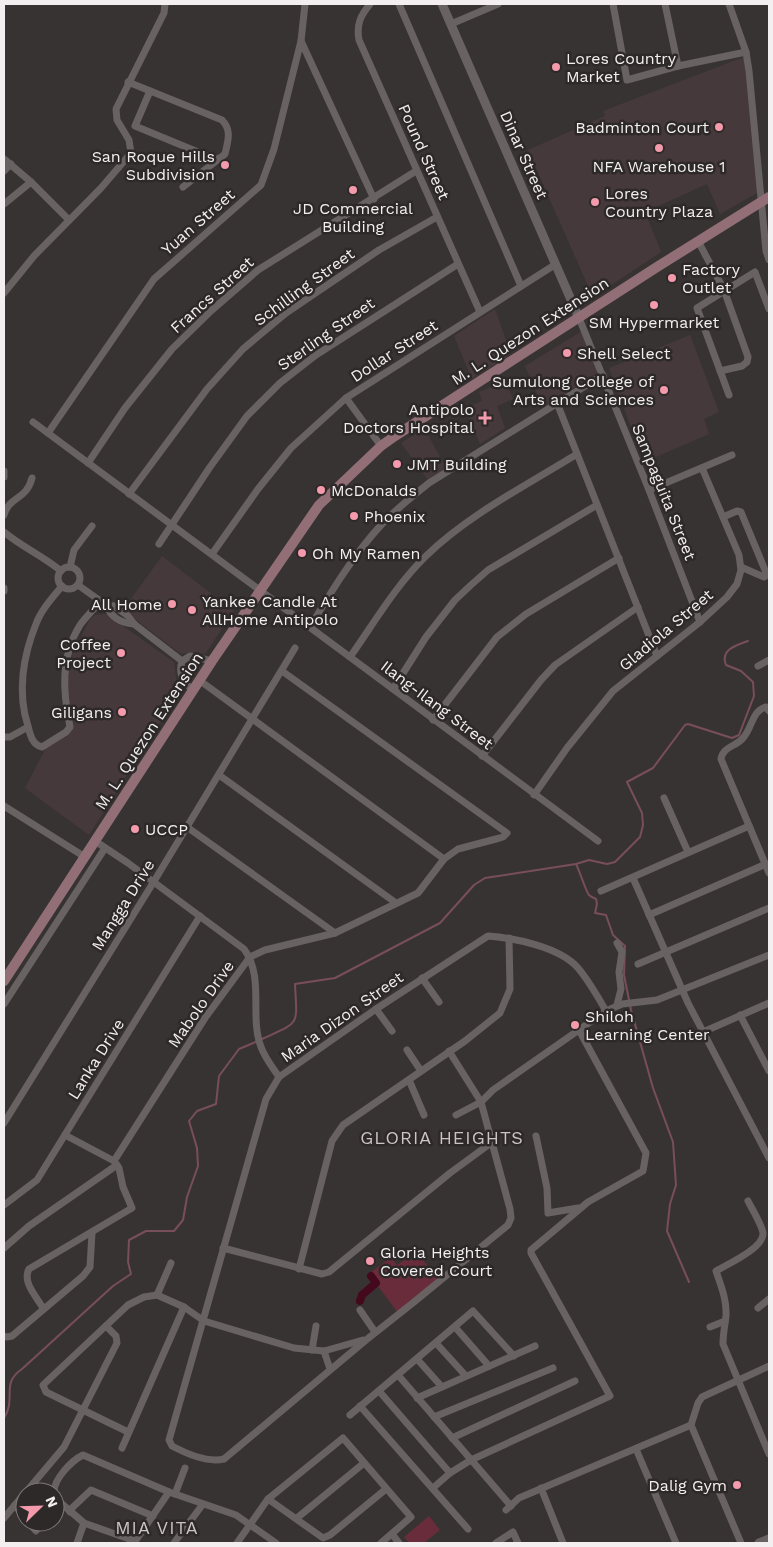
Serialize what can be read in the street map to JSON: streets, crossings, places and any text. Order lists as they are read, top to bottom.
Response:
{
  "streets": {
    "main road": ["M. L. Quezon Extension"],
    "street": [
      "Pound Street",
      "Dinar Street",
      "Yuan Street",
      "Schilling Street",
      "Francs Street",
      "Sterling Street",
      "Dollar Street",
      "Sampaguita Street",
      "Gladiola Street",
      "Ilang-Ilang Street",
      "Mangga Drive",
      "Mabolo Drive",
      "Maria Dizon Street",
      "Lanka Drive"
    ]
  },
  "crossings": [
    ["Pound Street", "Schilling Street"],
    ["Pound Street", "Francs Street"],
    ["Pound Street", "Sterling Street"],
    ["Pound Street", "Dollar Street"],
    ["Dinar Street", "M. L. Quezon Extension"],
    ["Dinar Street", "Dollar Street"],
    ["Dinar Street", "Sampaguita Street"],
    ["Yuan Street", "Ilang-Ilang Street"],
    ["Schilling Street", "Ilang-Ilang Street"],
    ["Francs Street", "Ilang-Ilang Street"],
    ["M. L. Quezon Extension", "Sampaguita Street"],
    ["M. L. Quezon Extension", "Ilang-Ilang Street"],
    ["Sterling Street", "Ilang-Ilang Street"],
    ["Dollar Street", "Ilang-Ilang Street"],
    ["Sampaguita Street", "Gladiola Street"],
    ["Gladiola Street", "Ilang-Ilang Street"],
    ["Mangga Drive", "Mabolo Drive"]
  ],
  "districts": ["GLORIA HEIGHTS", "MIA VITA"],
  "places": {
    "other": [
      "Lores Country Market",
      "Badminton Court",
      "NFA Warehouse 1",
      "San Roque Hills Subdivision",
      "JD Commercial Building",
      "Lores Country Plaza",
      "Factory Outlet",
      "SM Hypermarket",
      "Shell Select",
      "Sumulong College of Arts and Sciences",
      "JMT Building",
      "McDonalds",
      "Phoenix",
      "Oh My Ramen",
      "All Home",
      "Yankee Candle At AllHome Antipolo",
      "Coffee Project",
      "Giligans",
      "UCCP",
      "Shiloh Learning Center",
      "Gloria Heights Covered Court",
      "Dalig Gym"
    ],
    "health": ["Antipolo Doctors Hospital"]
  },
  "north": "top right"
}
